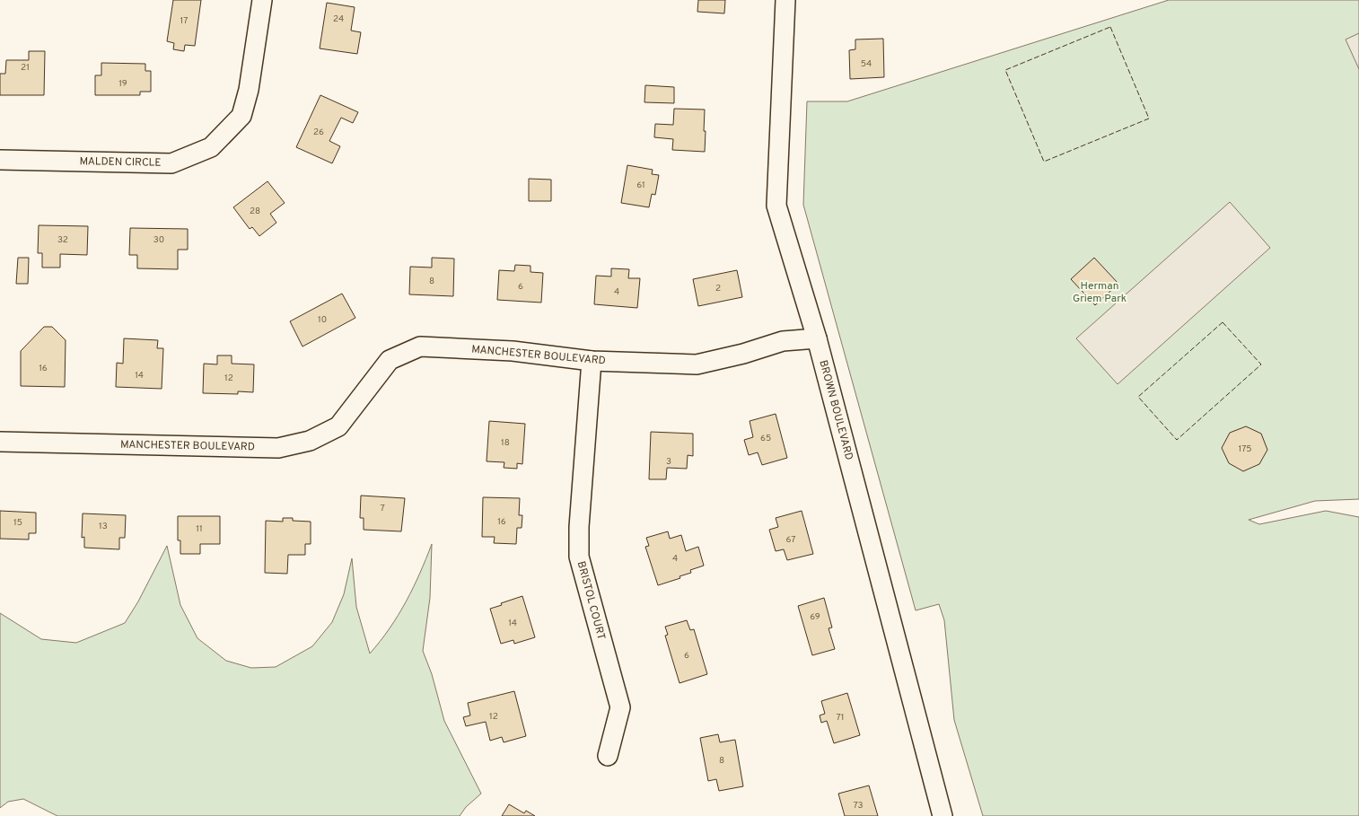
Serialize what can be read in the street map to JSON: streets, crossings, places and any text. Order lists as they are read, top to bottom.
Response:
{
  "streets": {
    "street": [
      "MALDEN CIRCLE",
      "MANCHESTER BOULEVARD",
      "BROWN BOULEVARD",
      "BRISTOL COURT"
    ]
  },
  "crossings": [
    ["MANCHESTER BOULEVARD", "BROWN BOULEVARD"],
    ["MANCHESTER BOULEVARD", "BRISTOL COURT"]
  ],
  "parks": ["Herman Griem Park"],
  "house_numbers": [
    "24",
    "17",
    "54",
    "21",
    "19",
    "26",
    "61",
    "28",
    "32",
    "30",
    "8",
    "6",
    "2",
    "4",
    "10",
    "16",
    "14",
    "12",
    "65",
    "18",
    "175",
    "3",
    "7",
    "16",
    "15",
    "13",
    "11",
    "67",
    "4",
    "69",
    "14",
    "6",
    "12",
    "71",
    "8",
    "73"
  ]
}
